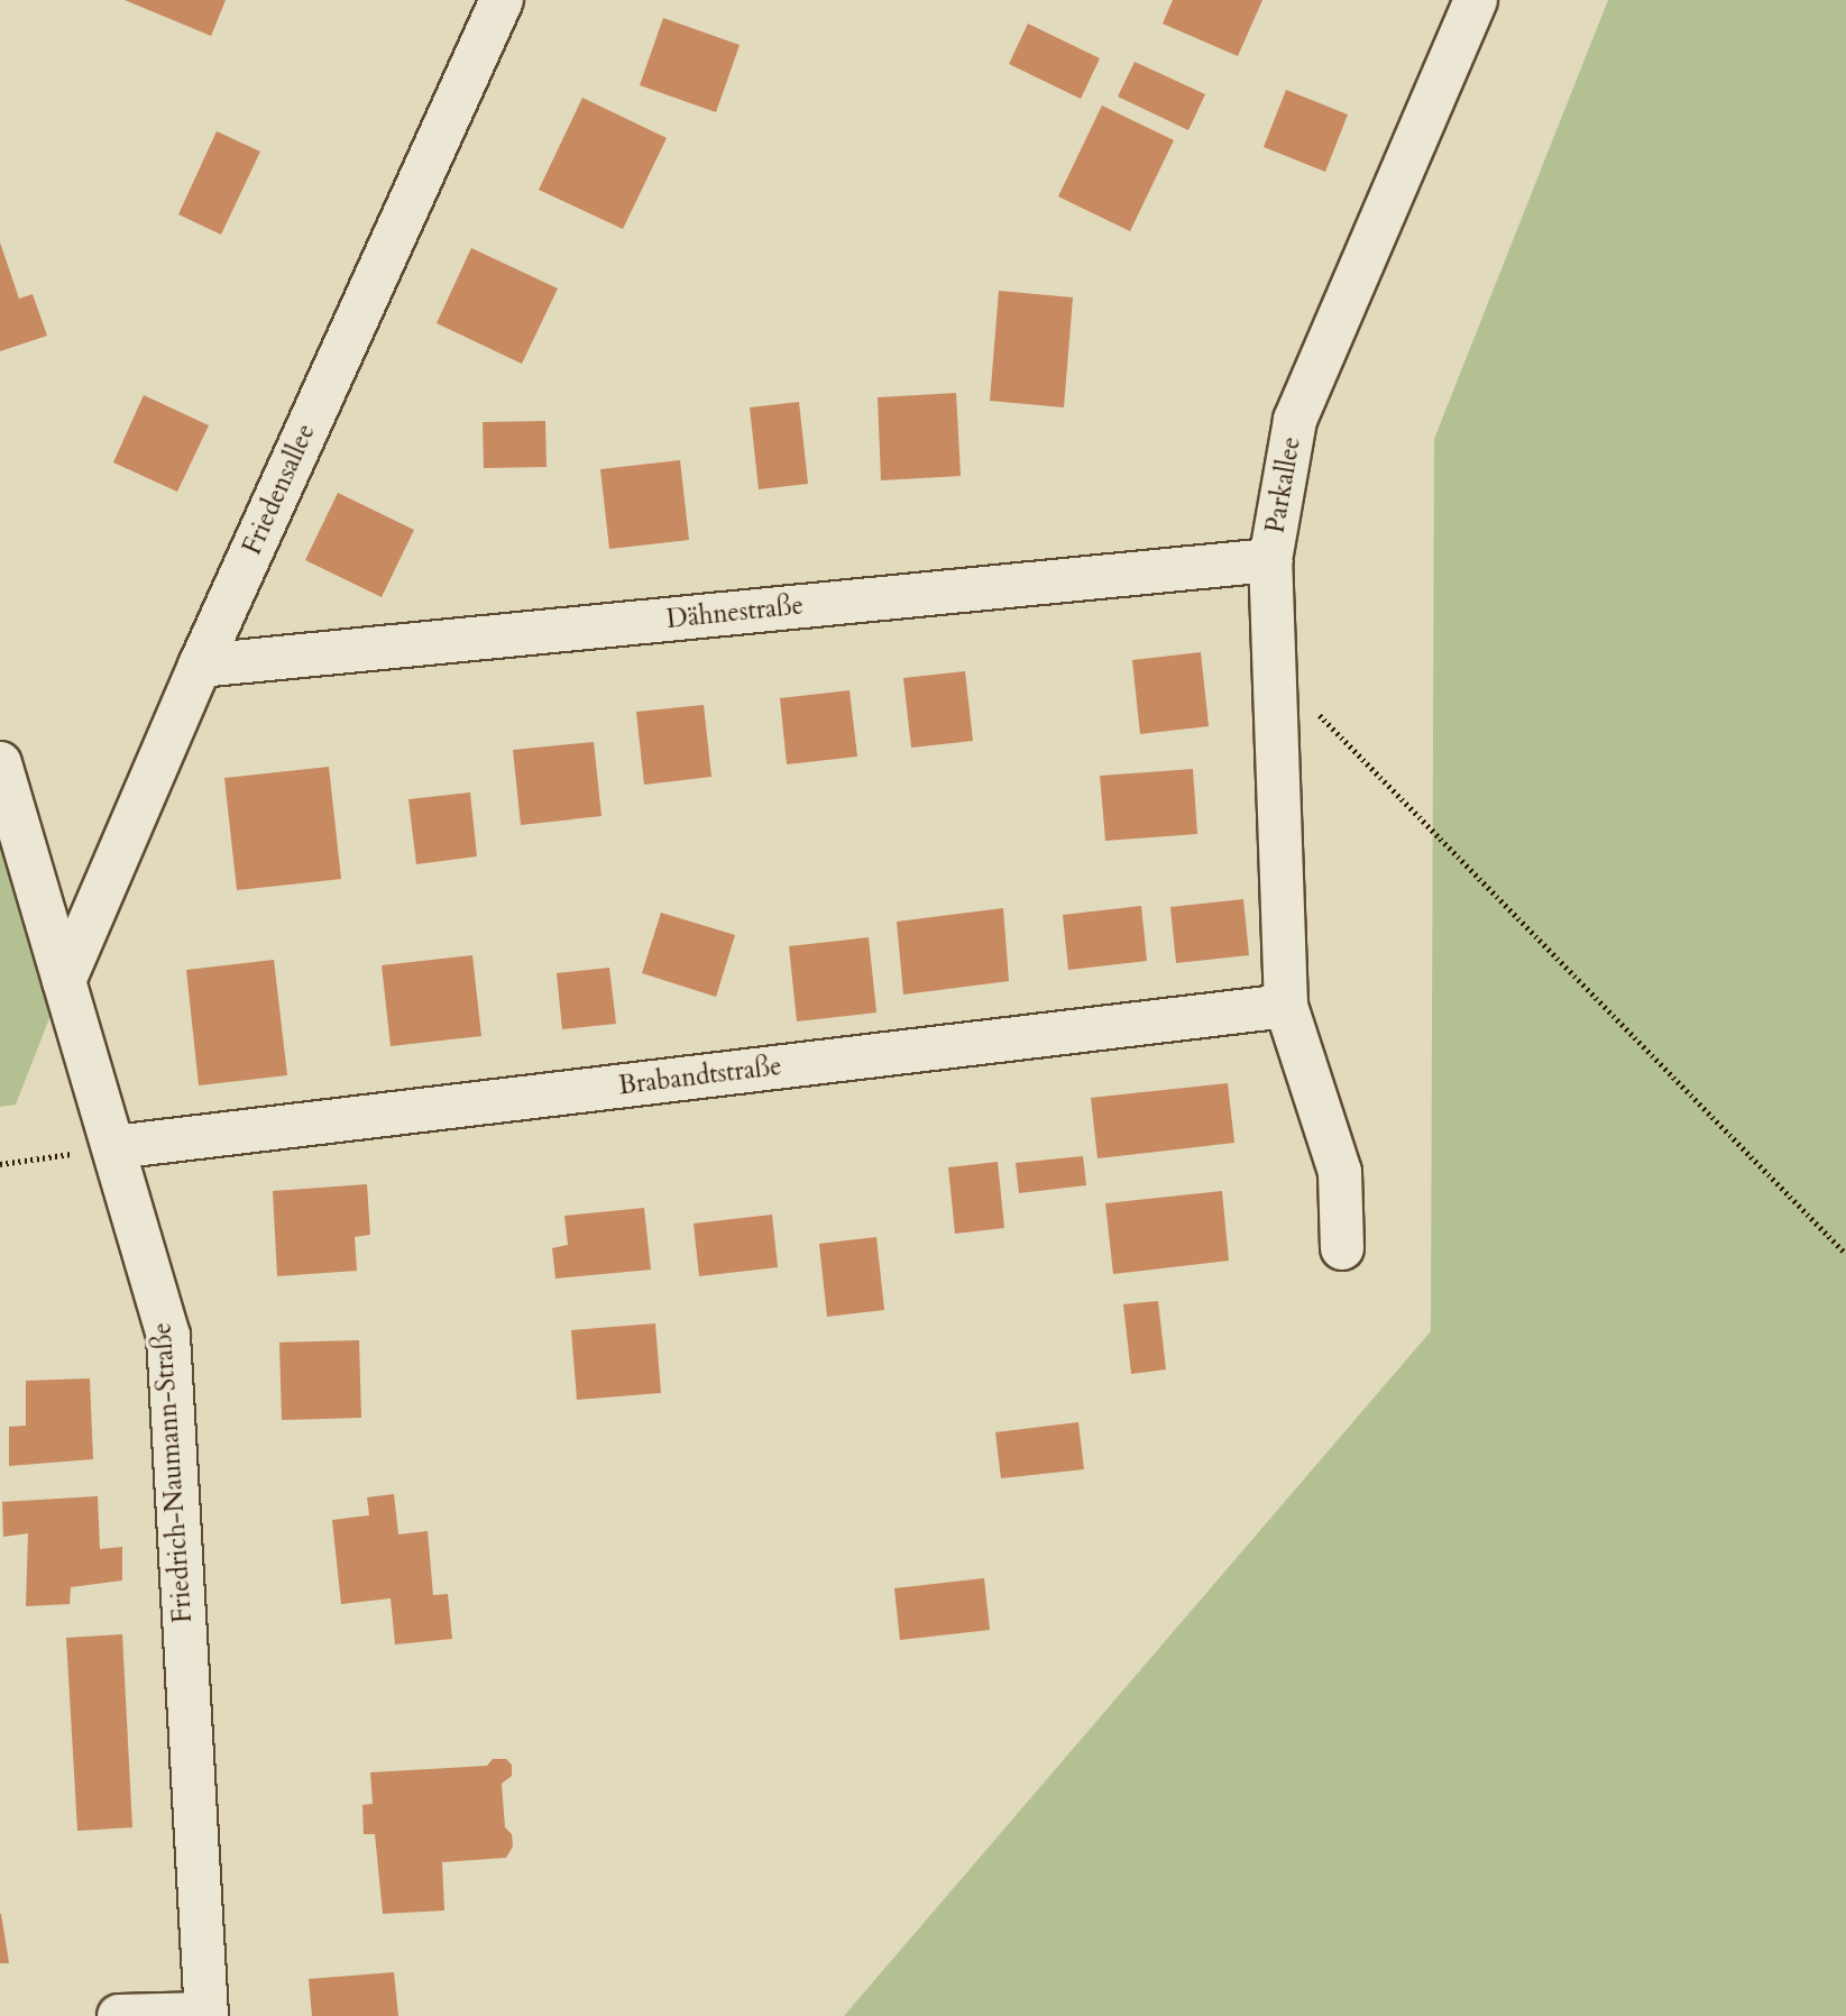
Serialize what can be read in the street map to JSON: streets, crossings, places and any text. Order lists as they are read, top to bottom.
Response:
{
  "streets": {
    "street": [
      "Parkallee",
      "Friedensallee",
      "Dähnestraße",
      "Brabandtstraße",
      "Friedrich-Naumann-Straße"
    ]
  },
  "crossings": [
    ["Parkallee", "Dähnestraße"],
    ["Parkallee", "Brabandtstraße"],
    ["Friedensallee", "Dähnestraße"],
    ["Friedensallee", "Friedrich-Naumann-Straße"],
    ["Brabandtstraße", "Friedrich-Naumann-Straße"]
  ]
}
